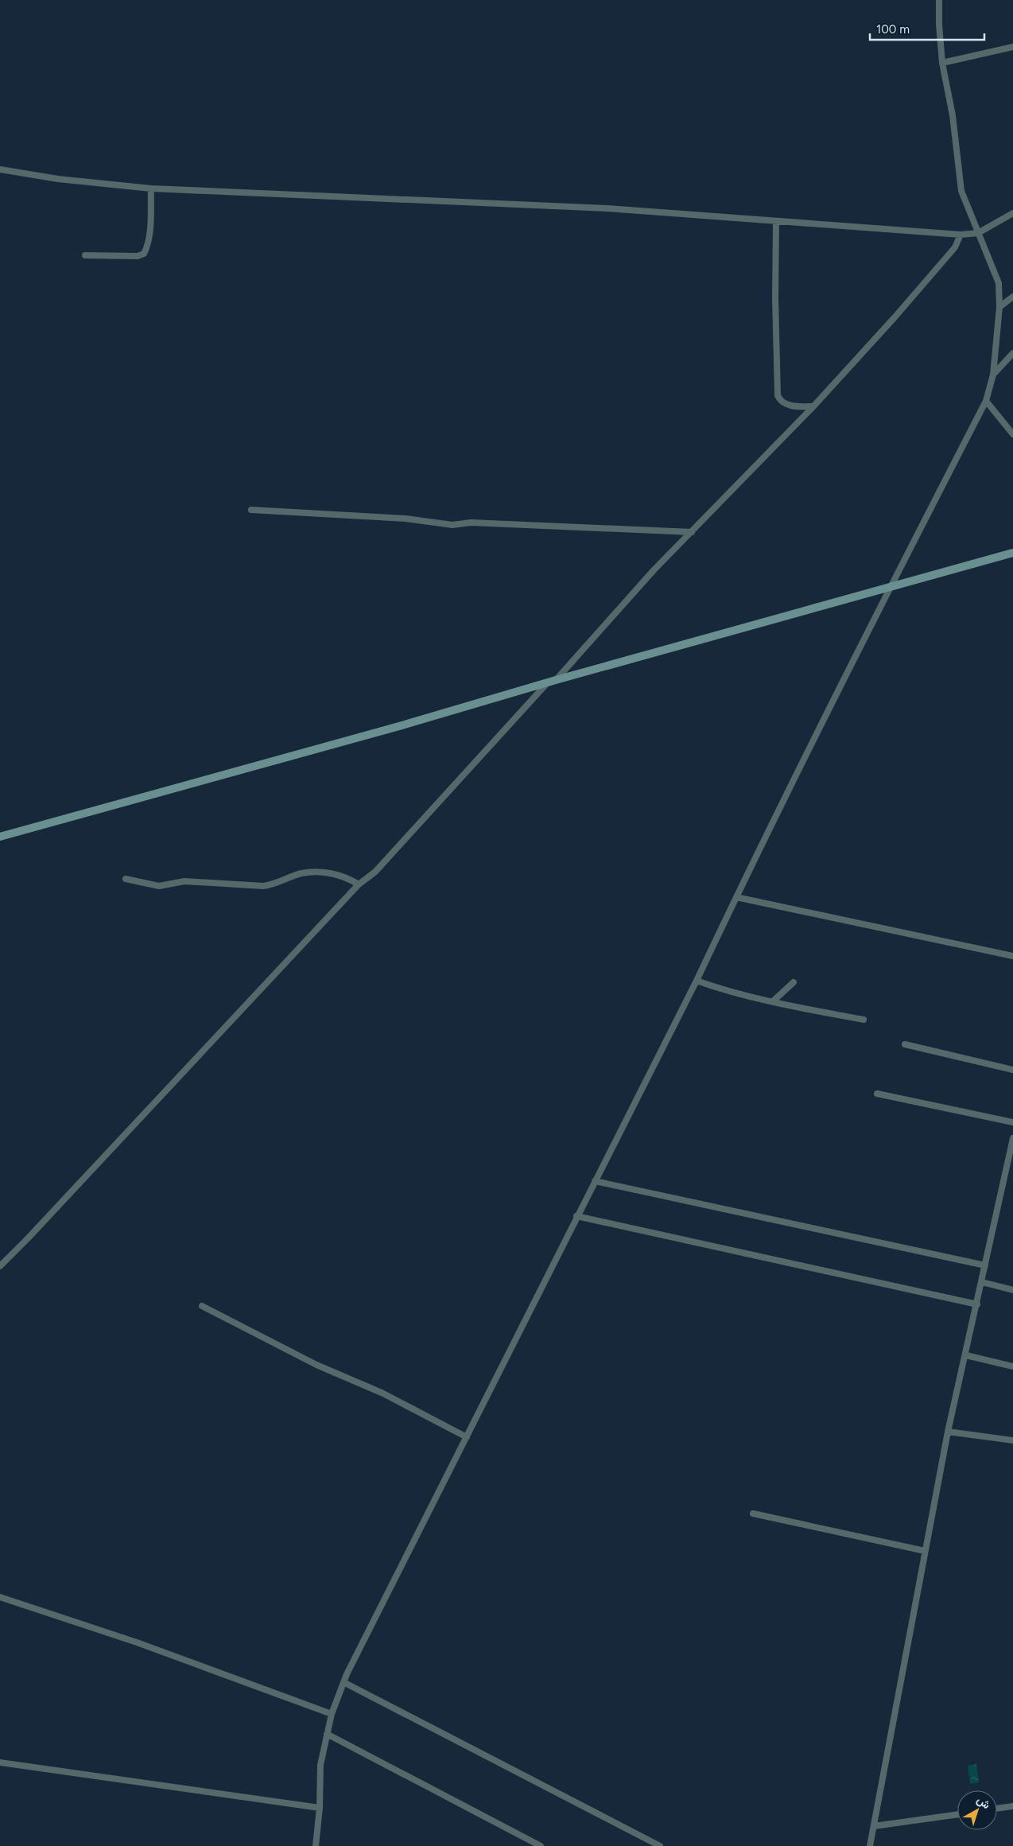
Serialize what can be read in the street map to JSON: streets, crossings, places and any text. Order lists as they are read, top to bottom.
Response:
{
  "scale_bar": "100 m",
  "north": "top right"
}
